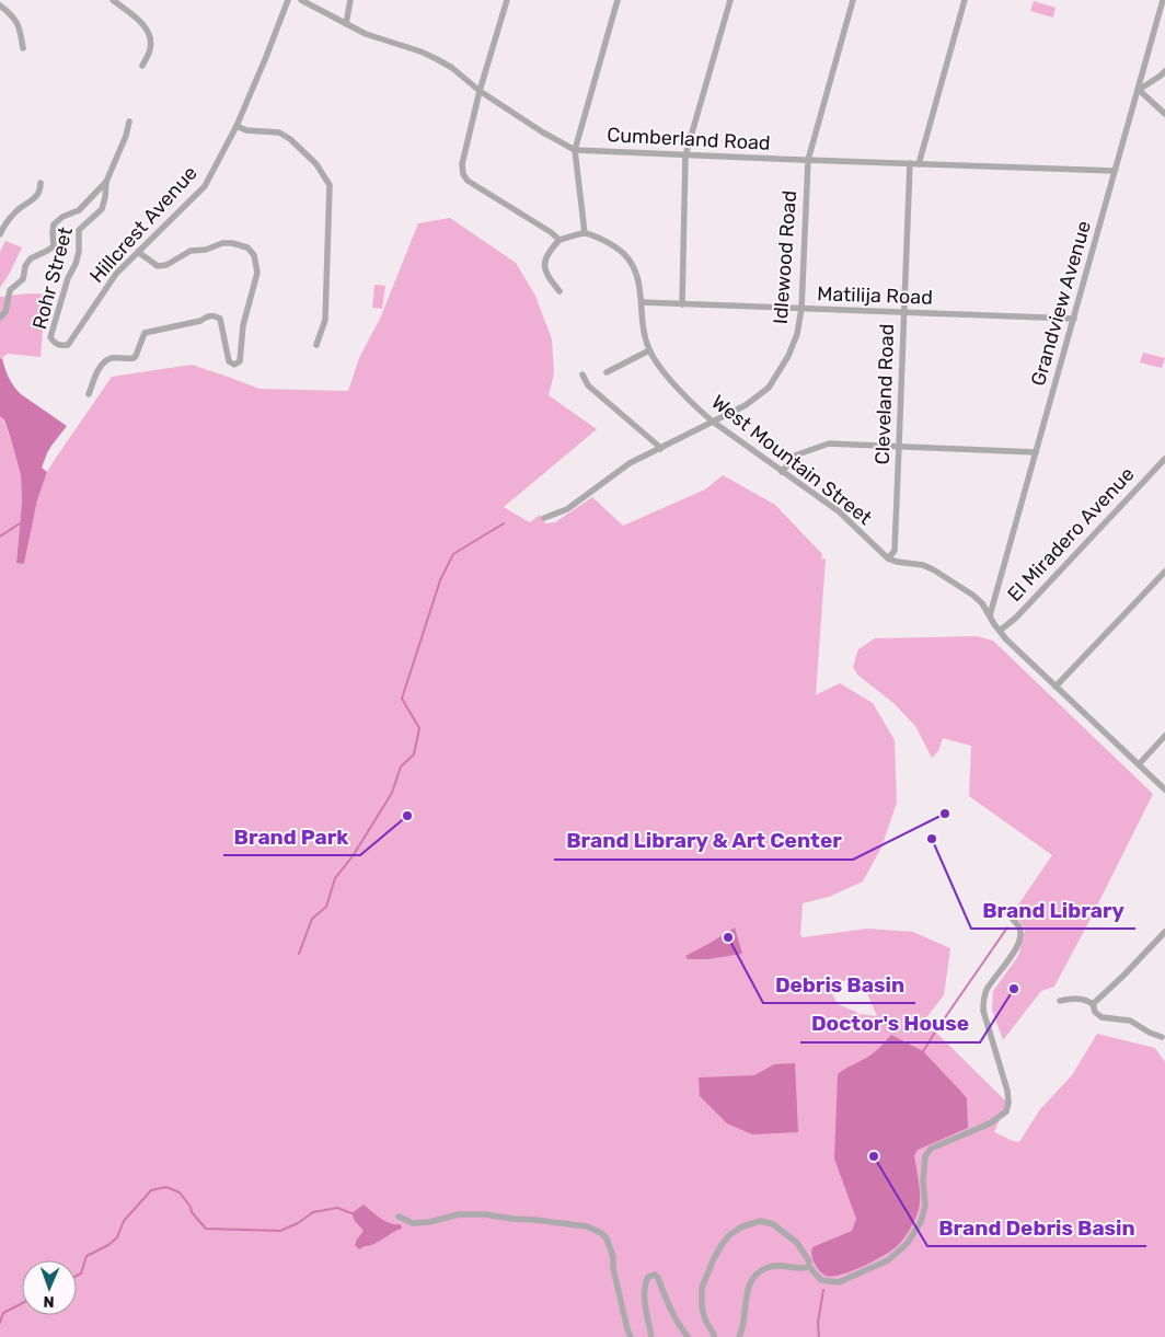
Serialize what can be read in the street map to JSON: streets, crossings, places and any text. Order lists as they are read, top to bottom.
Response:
{
  "streets": {
    "street": [
      "Cumberland Road",
      "Hillcrest Avenue",
      "Idlewood Road",
      "Rohr Street",
      "Matilija Road",
      "Grandview Avenue",
      "Cleveland Road",
      "West Mountain Street",
      "El Miradero Avenue"
    ]
  },
  "crossings": [
    ["Cumberland Road", "Idlewood Road"],
    ["Cumberland Road", "Grandview Avenue"],
    ["Cumberland Road", "Cleveland Road"],
    ["Hillcrest Avenue", "Rohr Street"],
    ["Idlewood Road", "Matilija Road"],
    ["Idlewood Road", "West Mountain Street"],
    ["Matilija Road", "Grandview Avenue"],
    ["Matilija Road", "Cleveland Road"],
    ["Matilija Road", "West Mountain Street"],
    ["Cleveland Road", "West Mountain Street"]
  ],
  "places": [
    "Brand Library & Art Center",
    "Brand Park",
    "Brand Library",
    "Debris Basin",
    "Doctor's House",
    "Brand Debris Basin"
  ],
  "north": "bottom"
}
